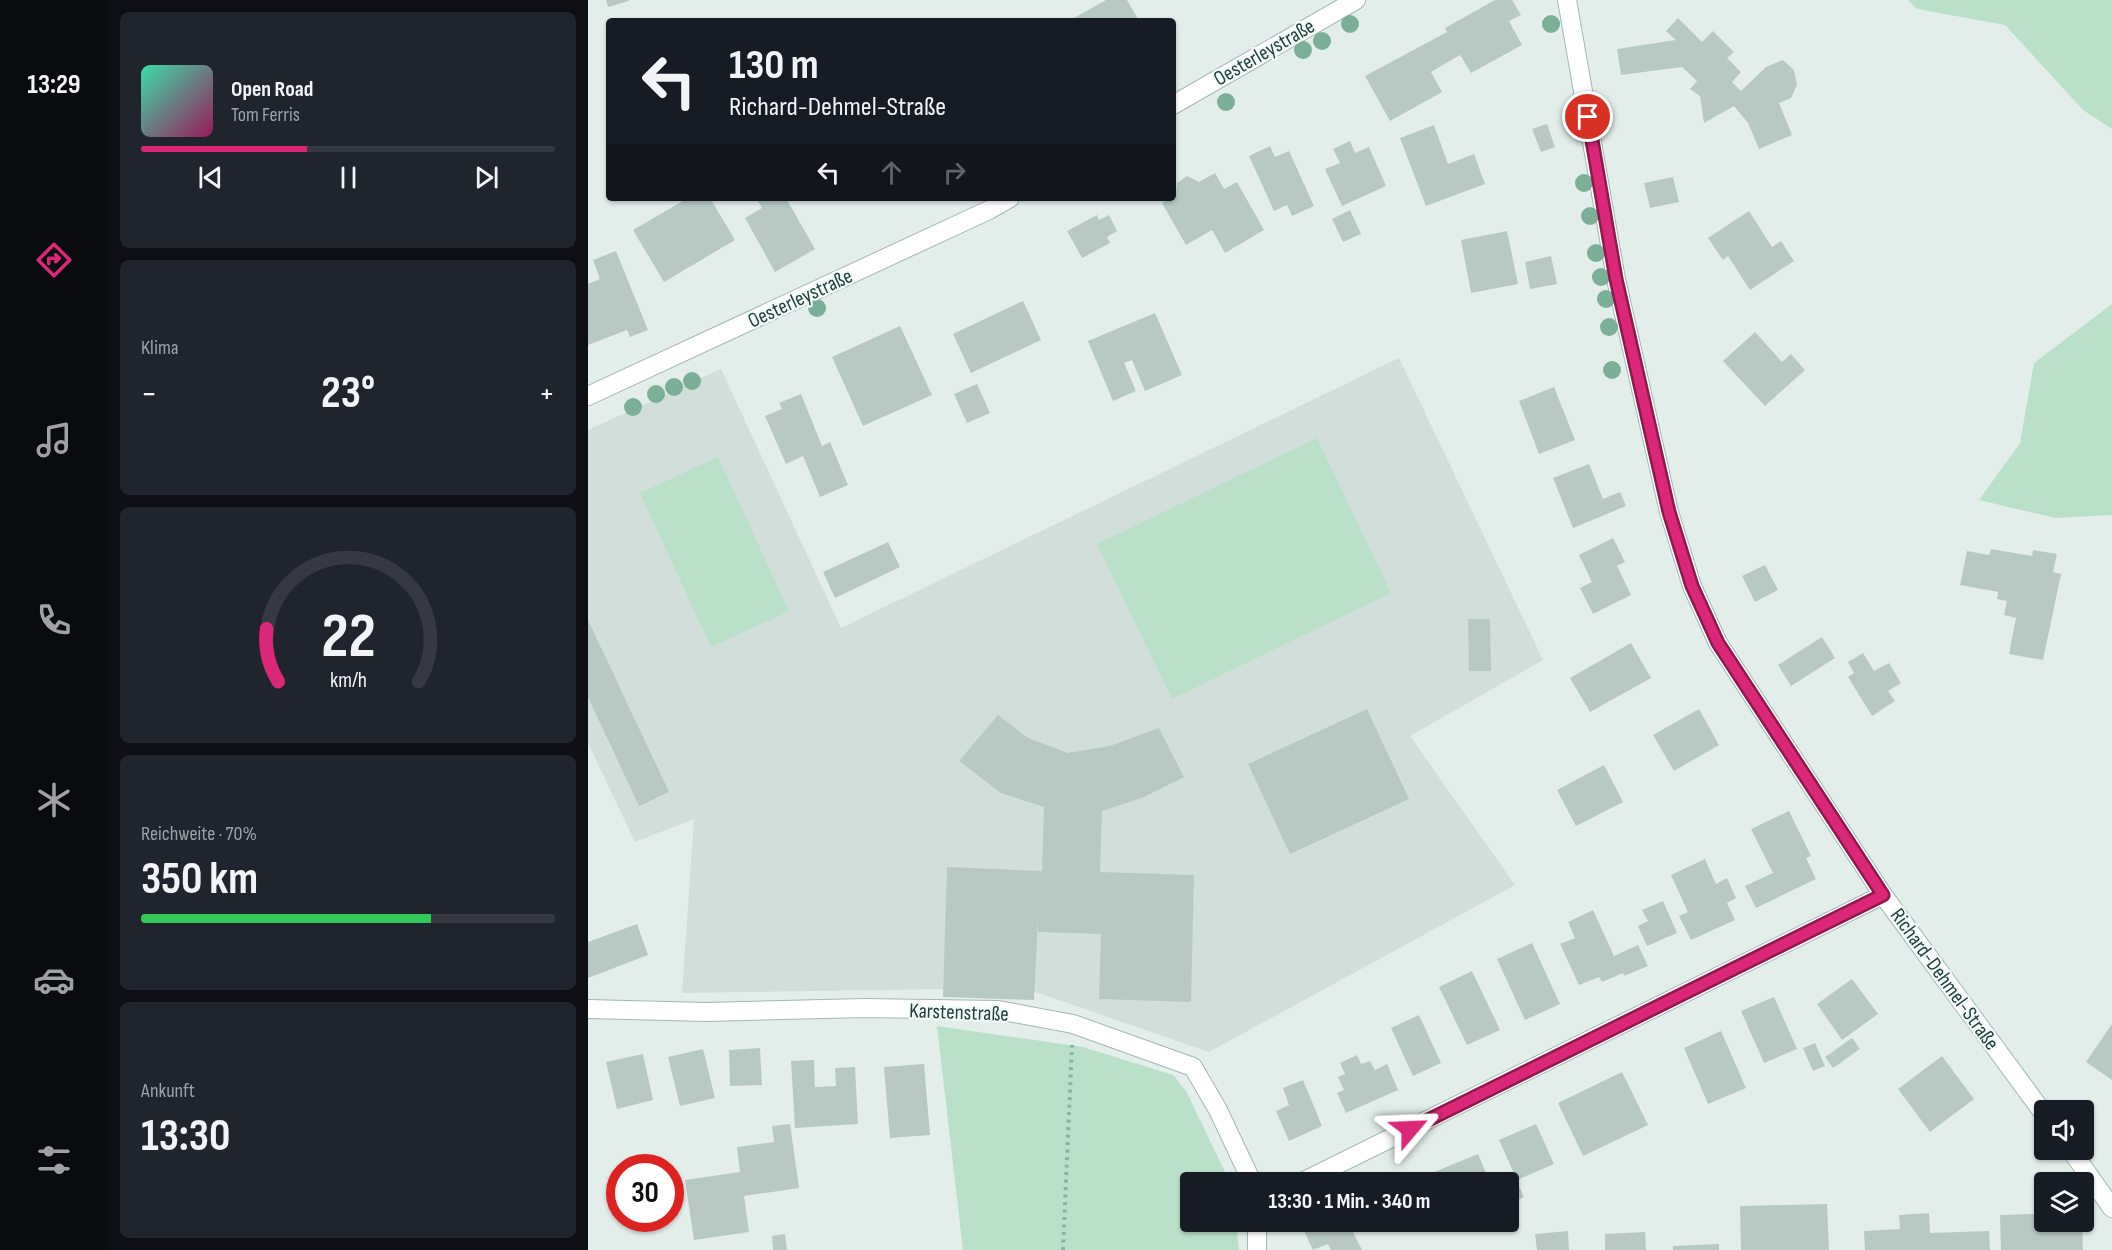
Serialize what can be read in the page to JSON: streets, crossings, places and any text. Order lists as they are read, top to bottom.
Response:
{
  "streets": {
    "street": ["Oesterleystraße", "Richard-Dehmel-Straße", "Karstenstraße"]
  },
  "page": {
    "tabs": "13:29",
    "turn": ["130 m", "Richard-Dehmel-Straße"],
    "song": ["Open Road", "Tom Ferris"],
    "tile": [
      "Klima",
      ["Reichweite · 70%", "350 km"],
      ["Ankunft", "13:30"]
    ],
    "heat": ["−", "23°", "+"],
    "limit": "30",
    "trip": "13:30 · 1 Min. · 340 m",
    "gauge": ["22", "km/h"]
  }
}
